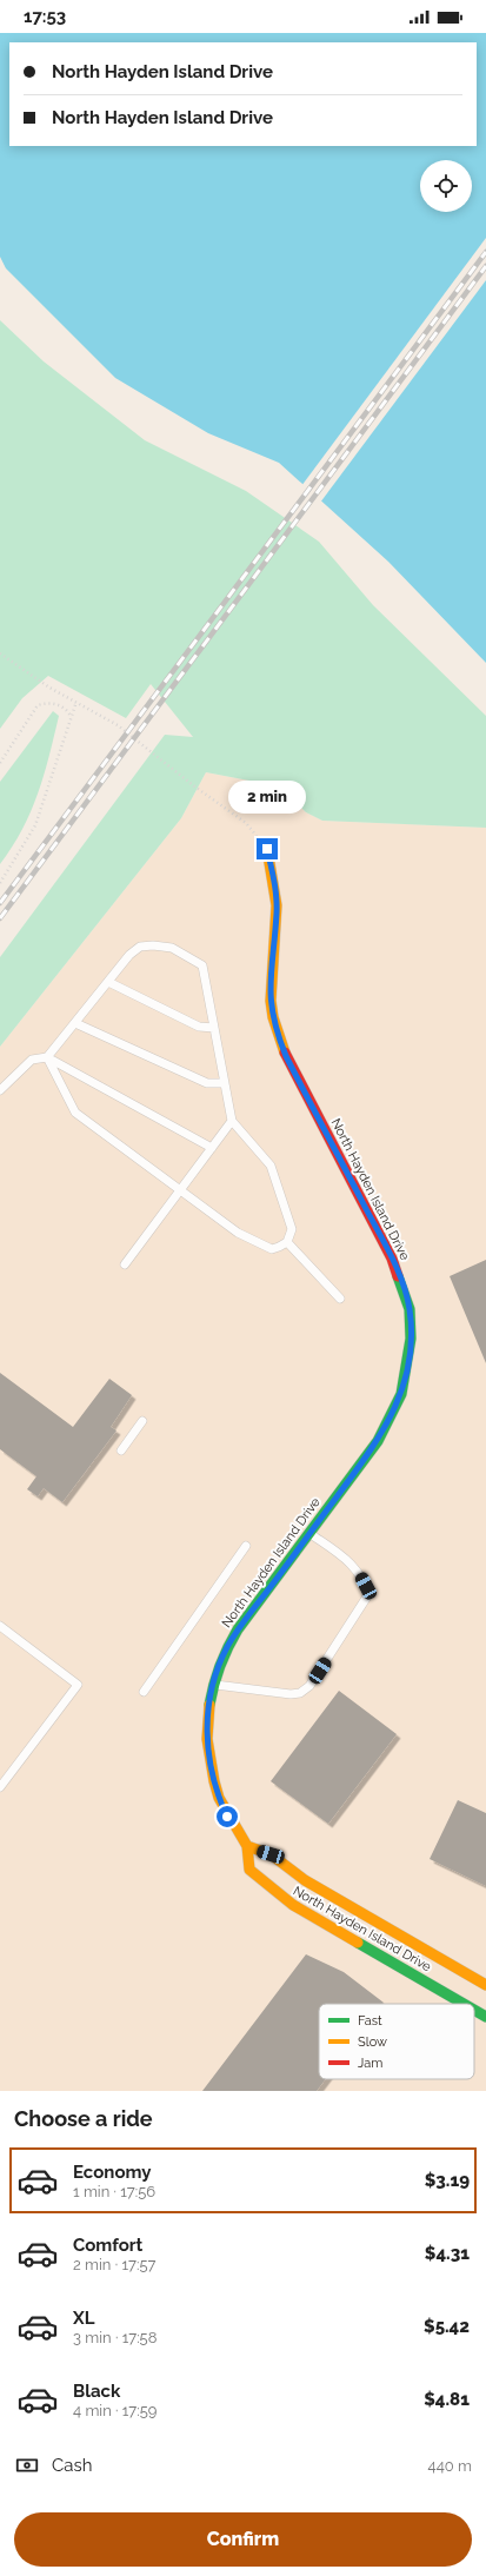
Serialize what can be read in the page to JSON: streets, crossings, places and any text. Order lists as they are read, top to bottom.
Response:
{
  "streets": {
    "street": ["North Hayden Island Drive"]
  },
  "legend": ["Fast", "Slow", "Jam"],
  "page": {
    "status": "17:53",
    "banner": ["North Hayden Island Drive", "North Hayden Island Drive"],
    "bubble": "2 min",
    "heading": "Choose a ride",
    "list": [
      {
        "name": "Economy",
        "note": "1 min · 17:56",
        "value": "$3.19"
      },
      {
        "name": "Comfort",
        "note": "2 min · 17:57",
        "value": "$4.31"
      },
      {
        "name": "XL",
        "note": "3 min · 17:58",
        "value": "$5.42"
      },
      {
        "name": "Black",
        "note": "4 min · 17:59",
        "value": "$4.81"
      }
    ],
    "pay": ["Cash", "440 m"],
    "buttons": "Confirm"
  }
}
